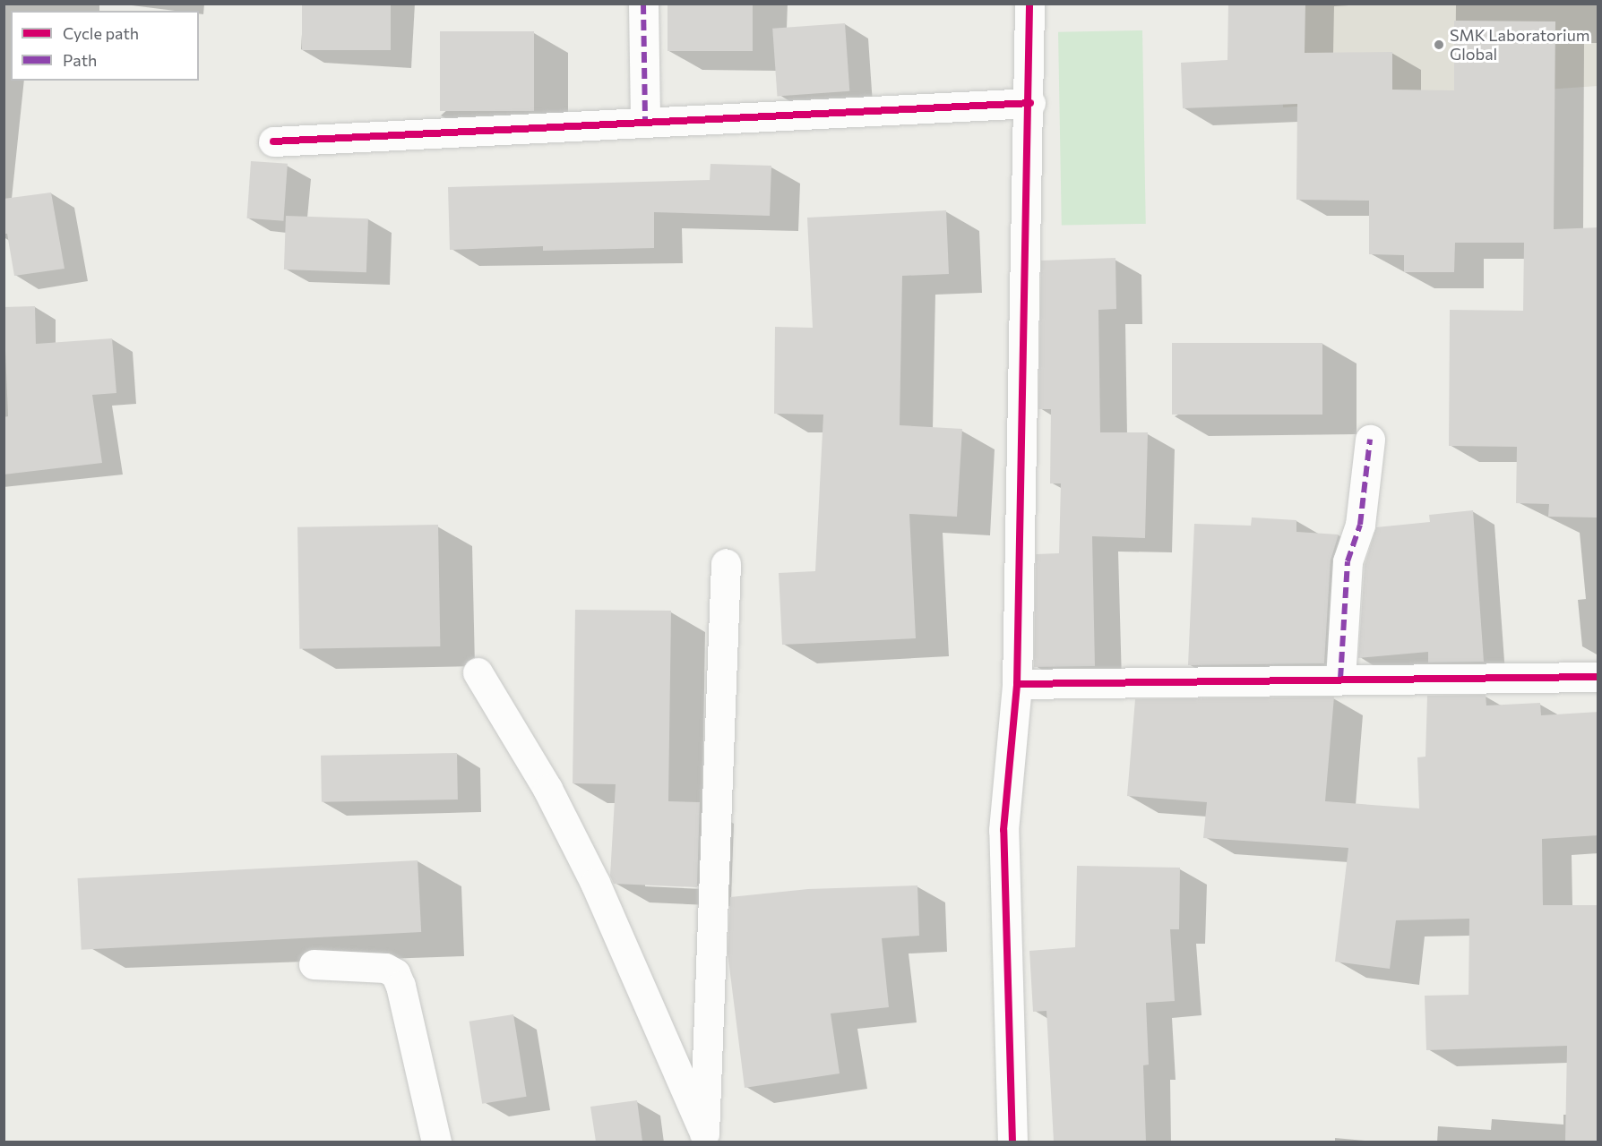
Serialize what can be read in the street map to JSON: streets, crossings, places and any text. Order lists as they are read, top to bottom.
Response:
{
  "places": ["SMK Laboratorium Global"],
  "legend": ["Cycle path", "Path"]
}
